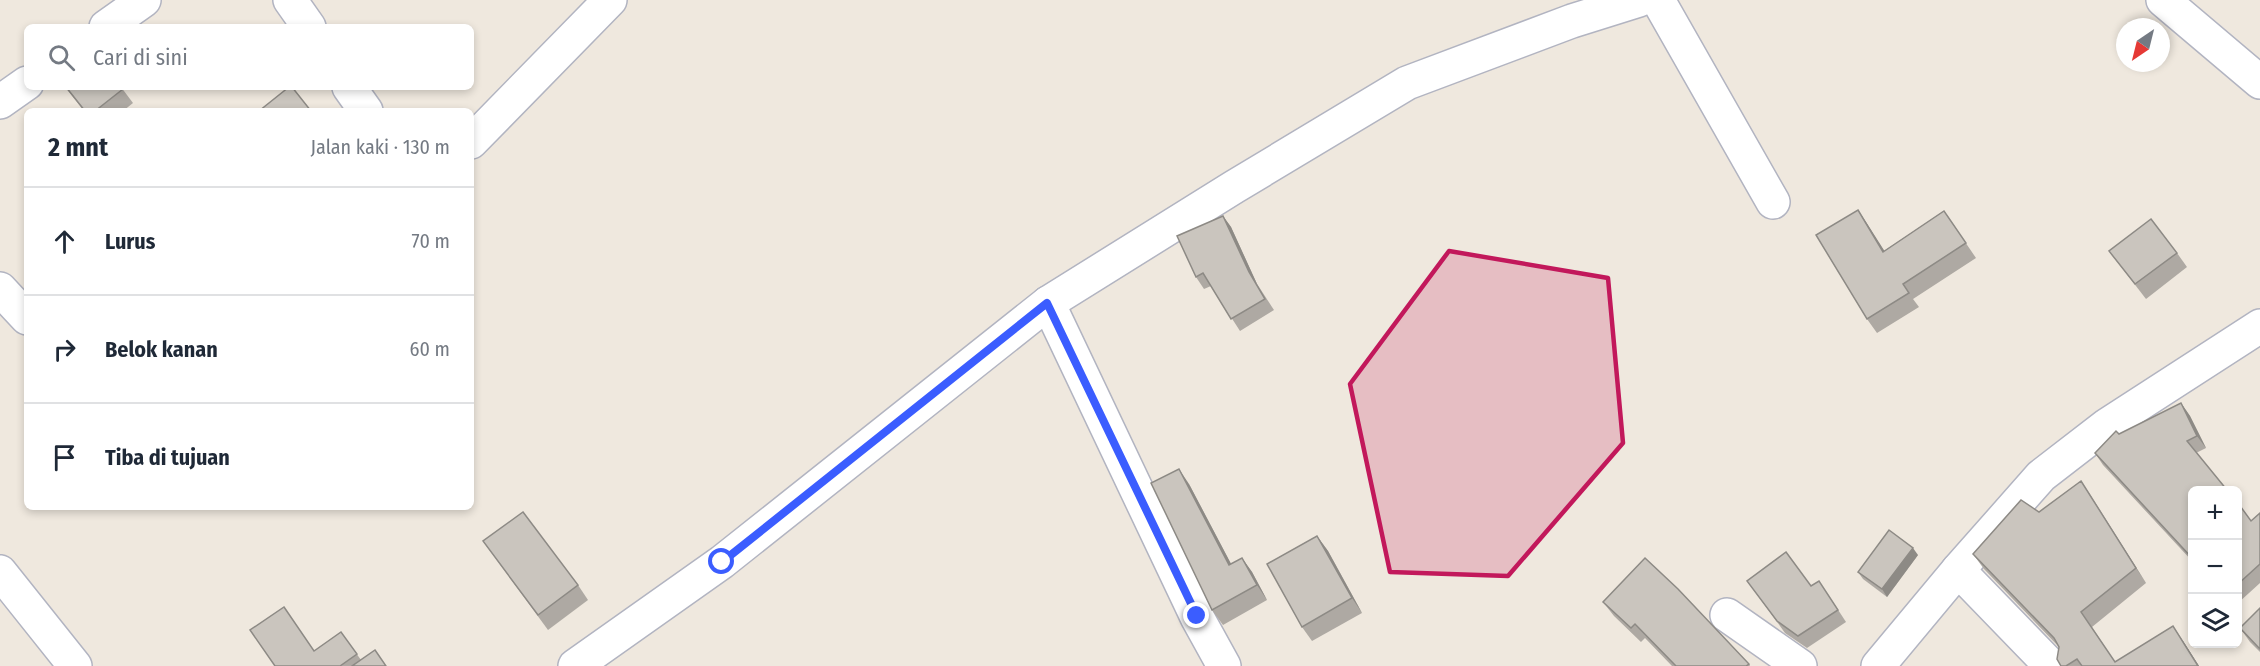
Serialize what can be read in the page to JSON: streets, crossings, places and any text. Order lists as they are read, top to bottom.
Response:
{
  "north": "bottom left",
  "page": {
    "search": "Cari di sini",
    "heading": ["2 mnt", "Jalan kaki · 130 m"],
    "list": [
      ["Lurus", "70 m"],
      ["Belok kanan", "60 m"],
      "Tiba di tujuan"
    ],
    "map_buttons": ["+", "−"]
  }
}
